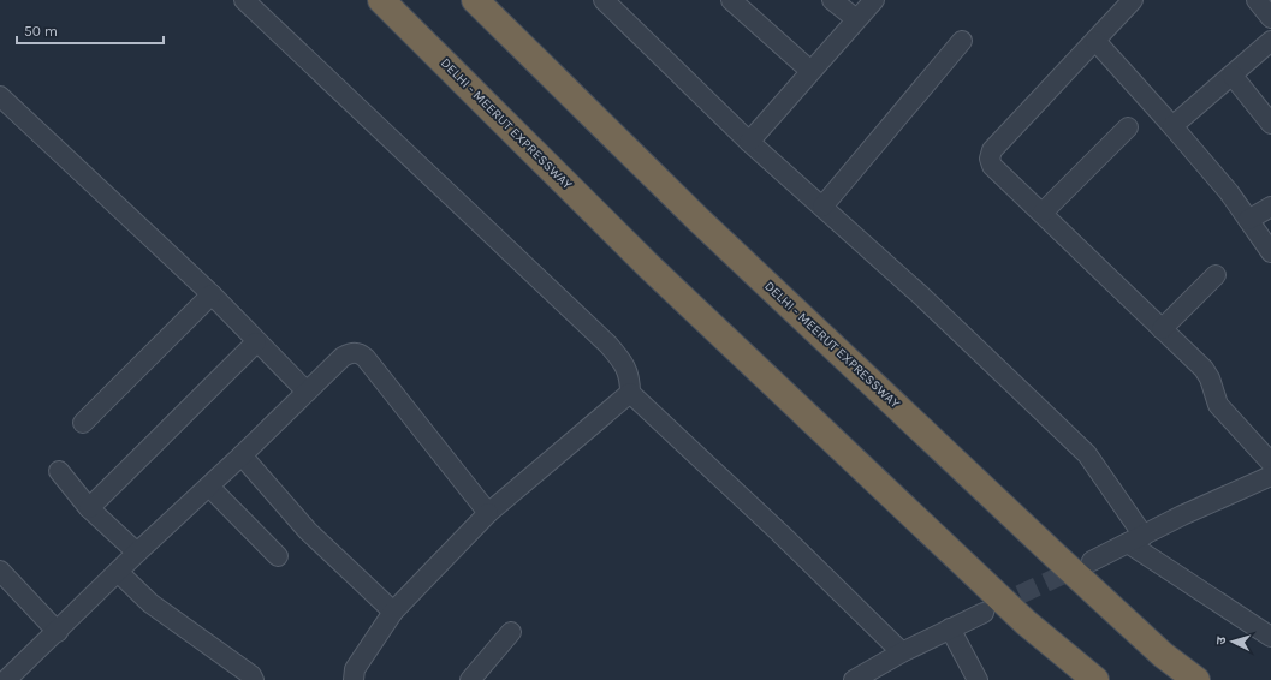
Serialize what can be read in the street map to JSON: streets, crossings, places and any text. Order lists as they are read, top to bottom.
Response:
{
  "streets": {
    "highway": ["DELHI - MEERUT EXPRESSWAY"]
  },
  "scale_bar": "50 m",
  "north": "left"
}
